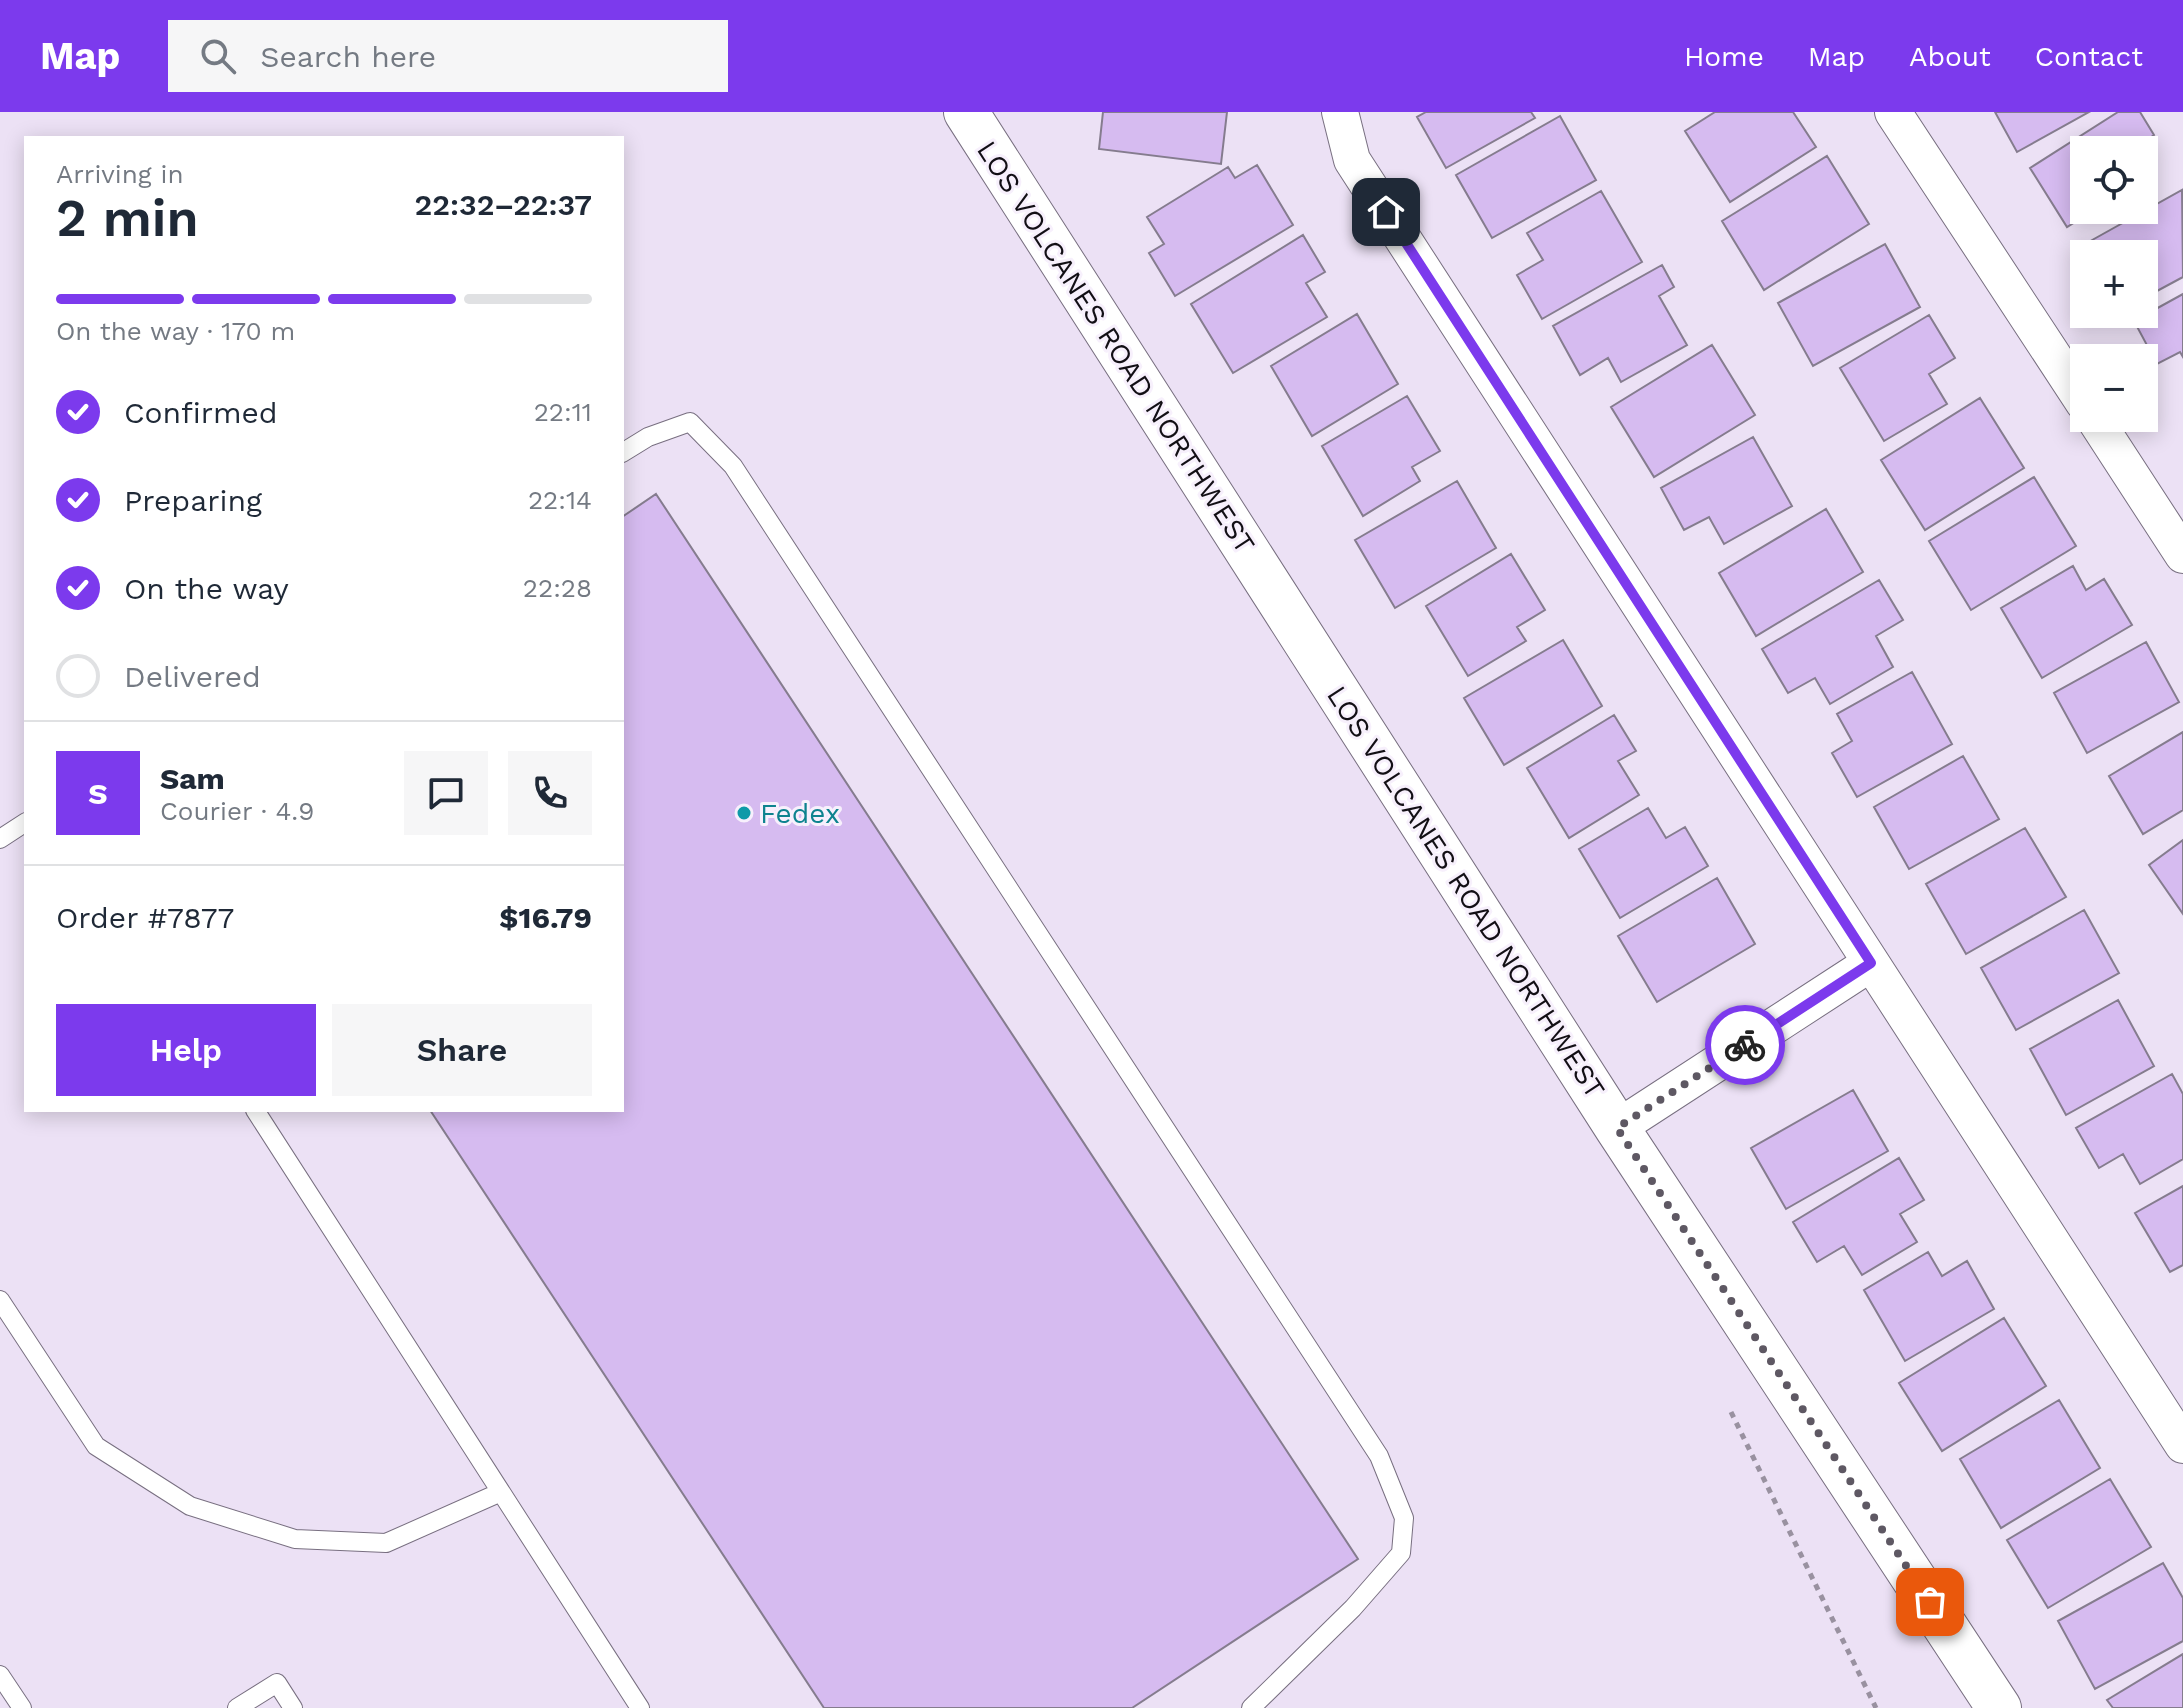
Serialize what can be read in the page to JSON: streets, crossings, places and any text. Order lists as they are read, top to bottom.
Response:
{
  "streets": {
    "street": ["LOS VOLCANES ROAD NORTHWEST"]
  },
  "places": ["Fedex"],
  "page": {
    "header": "Map",
    "search": "Search here",
    "nav": [
      "Home",
      "Map",
      "About",
      "Contact"
    ],
    "map_buttons": ["+", "−"],
    "heading": ["2 min", "Arriving in", "22:32–22:37"],
    "panel": [
      "Sam",
      "Courier · 4.9",
      "Order #7877",
      "$16.79"
    ],
    "bar": "On the way · 170 m",
    "list": [
      ["Confirmed", "22:11"],
      ["Preparing", "22:14"],
      ["On the way", "22:28"],
      "Delivered"
    ],
    "round": "S",
    "buttons": ["Help", "Share"]
  }
}
